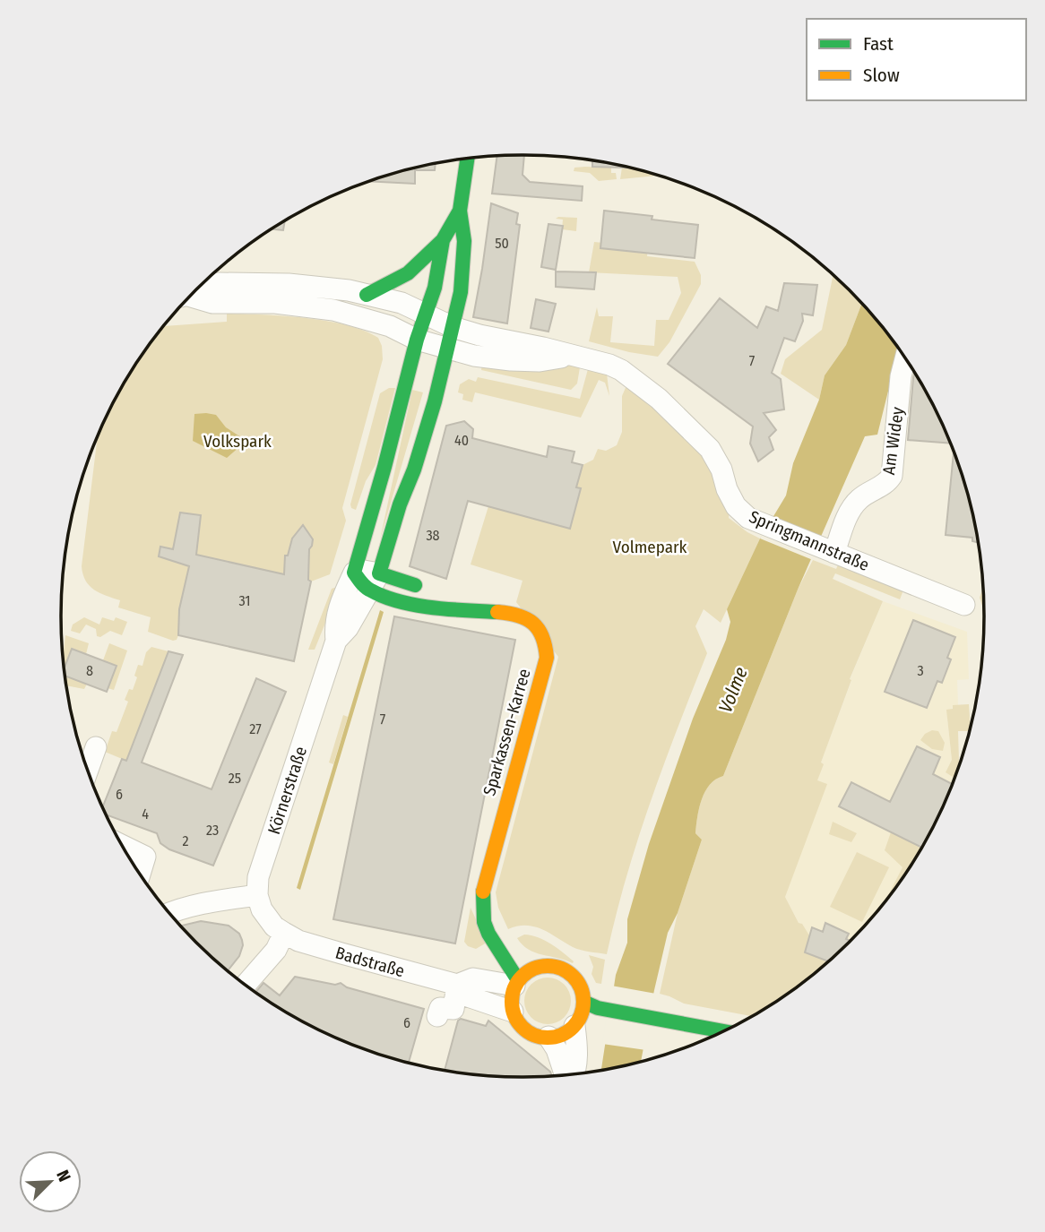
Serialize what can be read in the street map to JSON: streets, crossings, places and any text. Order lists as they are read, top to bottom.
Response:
{
  "streets": {
    "street": [
      "Am Widey",
      "Springmannstraße",
      "Sparkassen-Karree",
      "Körnerstraße",
      "Badstraße"
    ]
  },
  "crossings": [
    ["Am Widey", "Springmannstraße"],
    ["Springmannstraße", "Körnerstraße"],
    ["Sparkassen-Karree", "Körnerstraße"],
    ["Sparkassen-Karree", "Badstraße"]
  ],
  "water": ["Volme"],
  "parks": ["Volkspark", "Volmepark"],
  "house_numbers": [
    "50",
    "7",
    "40",
    "38",
    "31",
    "8",
    "3",
    "7",
    "27",
    "25",
    "6",
    "4",
    "23",
    "2",
    "6"
  ],
  "legend": ["Fast", "Slow"],
  "north": "top right"
}
